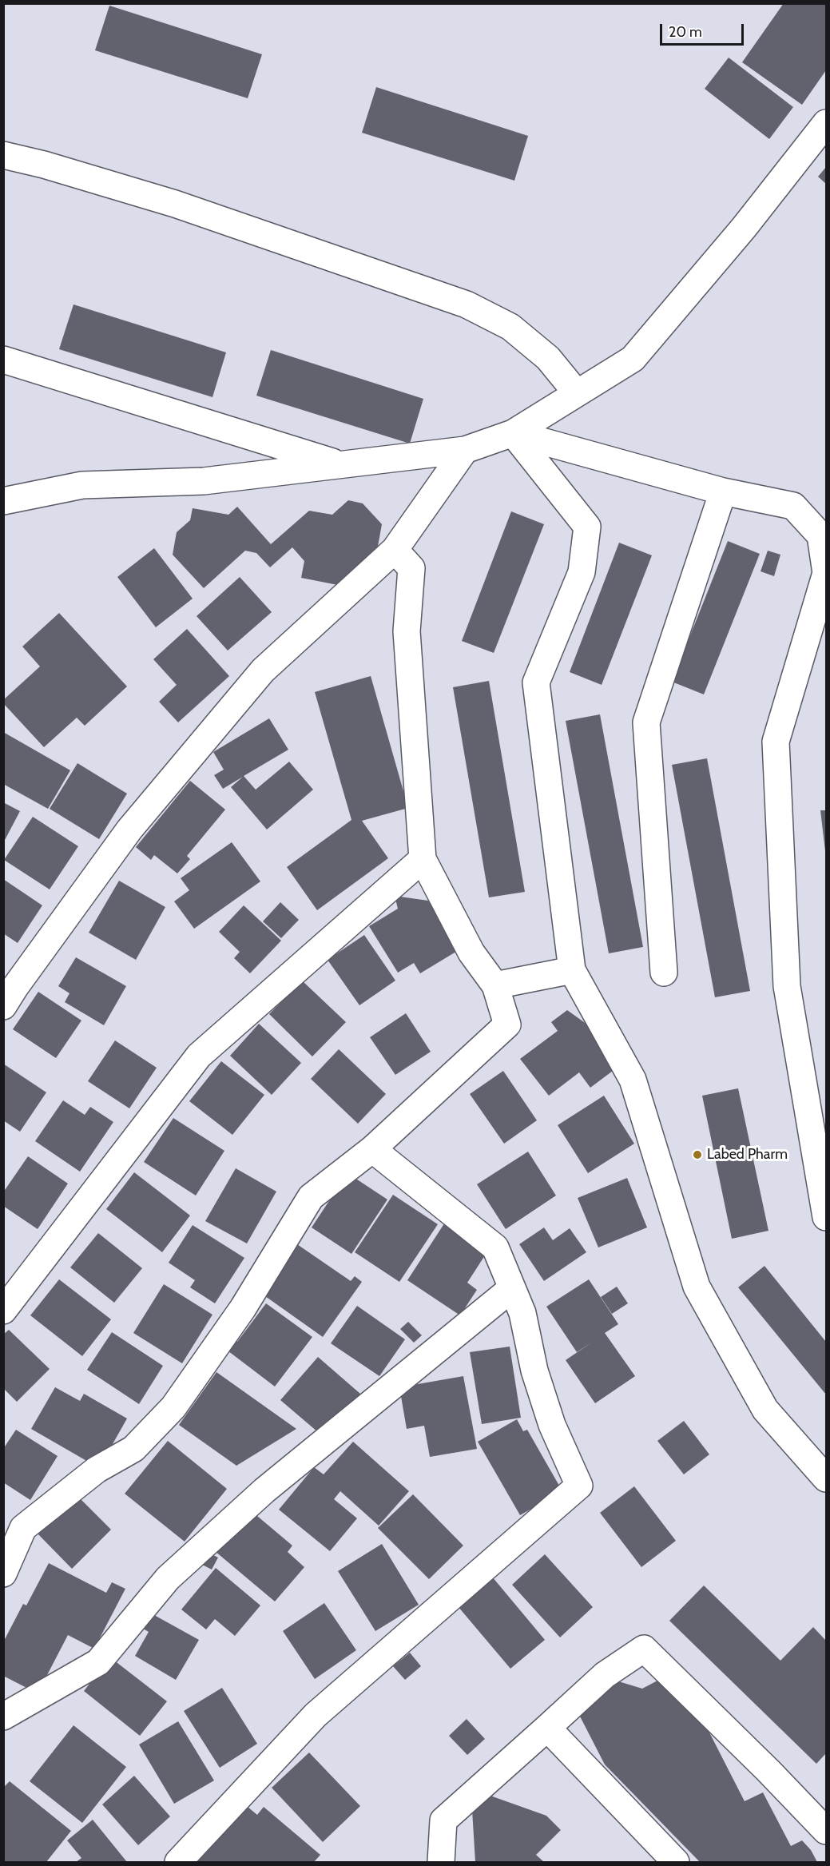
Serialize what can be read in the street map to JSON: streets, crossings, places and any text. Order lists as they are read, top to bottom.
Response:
{
  "places": ["Labed Pharm"],
  "scale_bar": "20 m"
}
